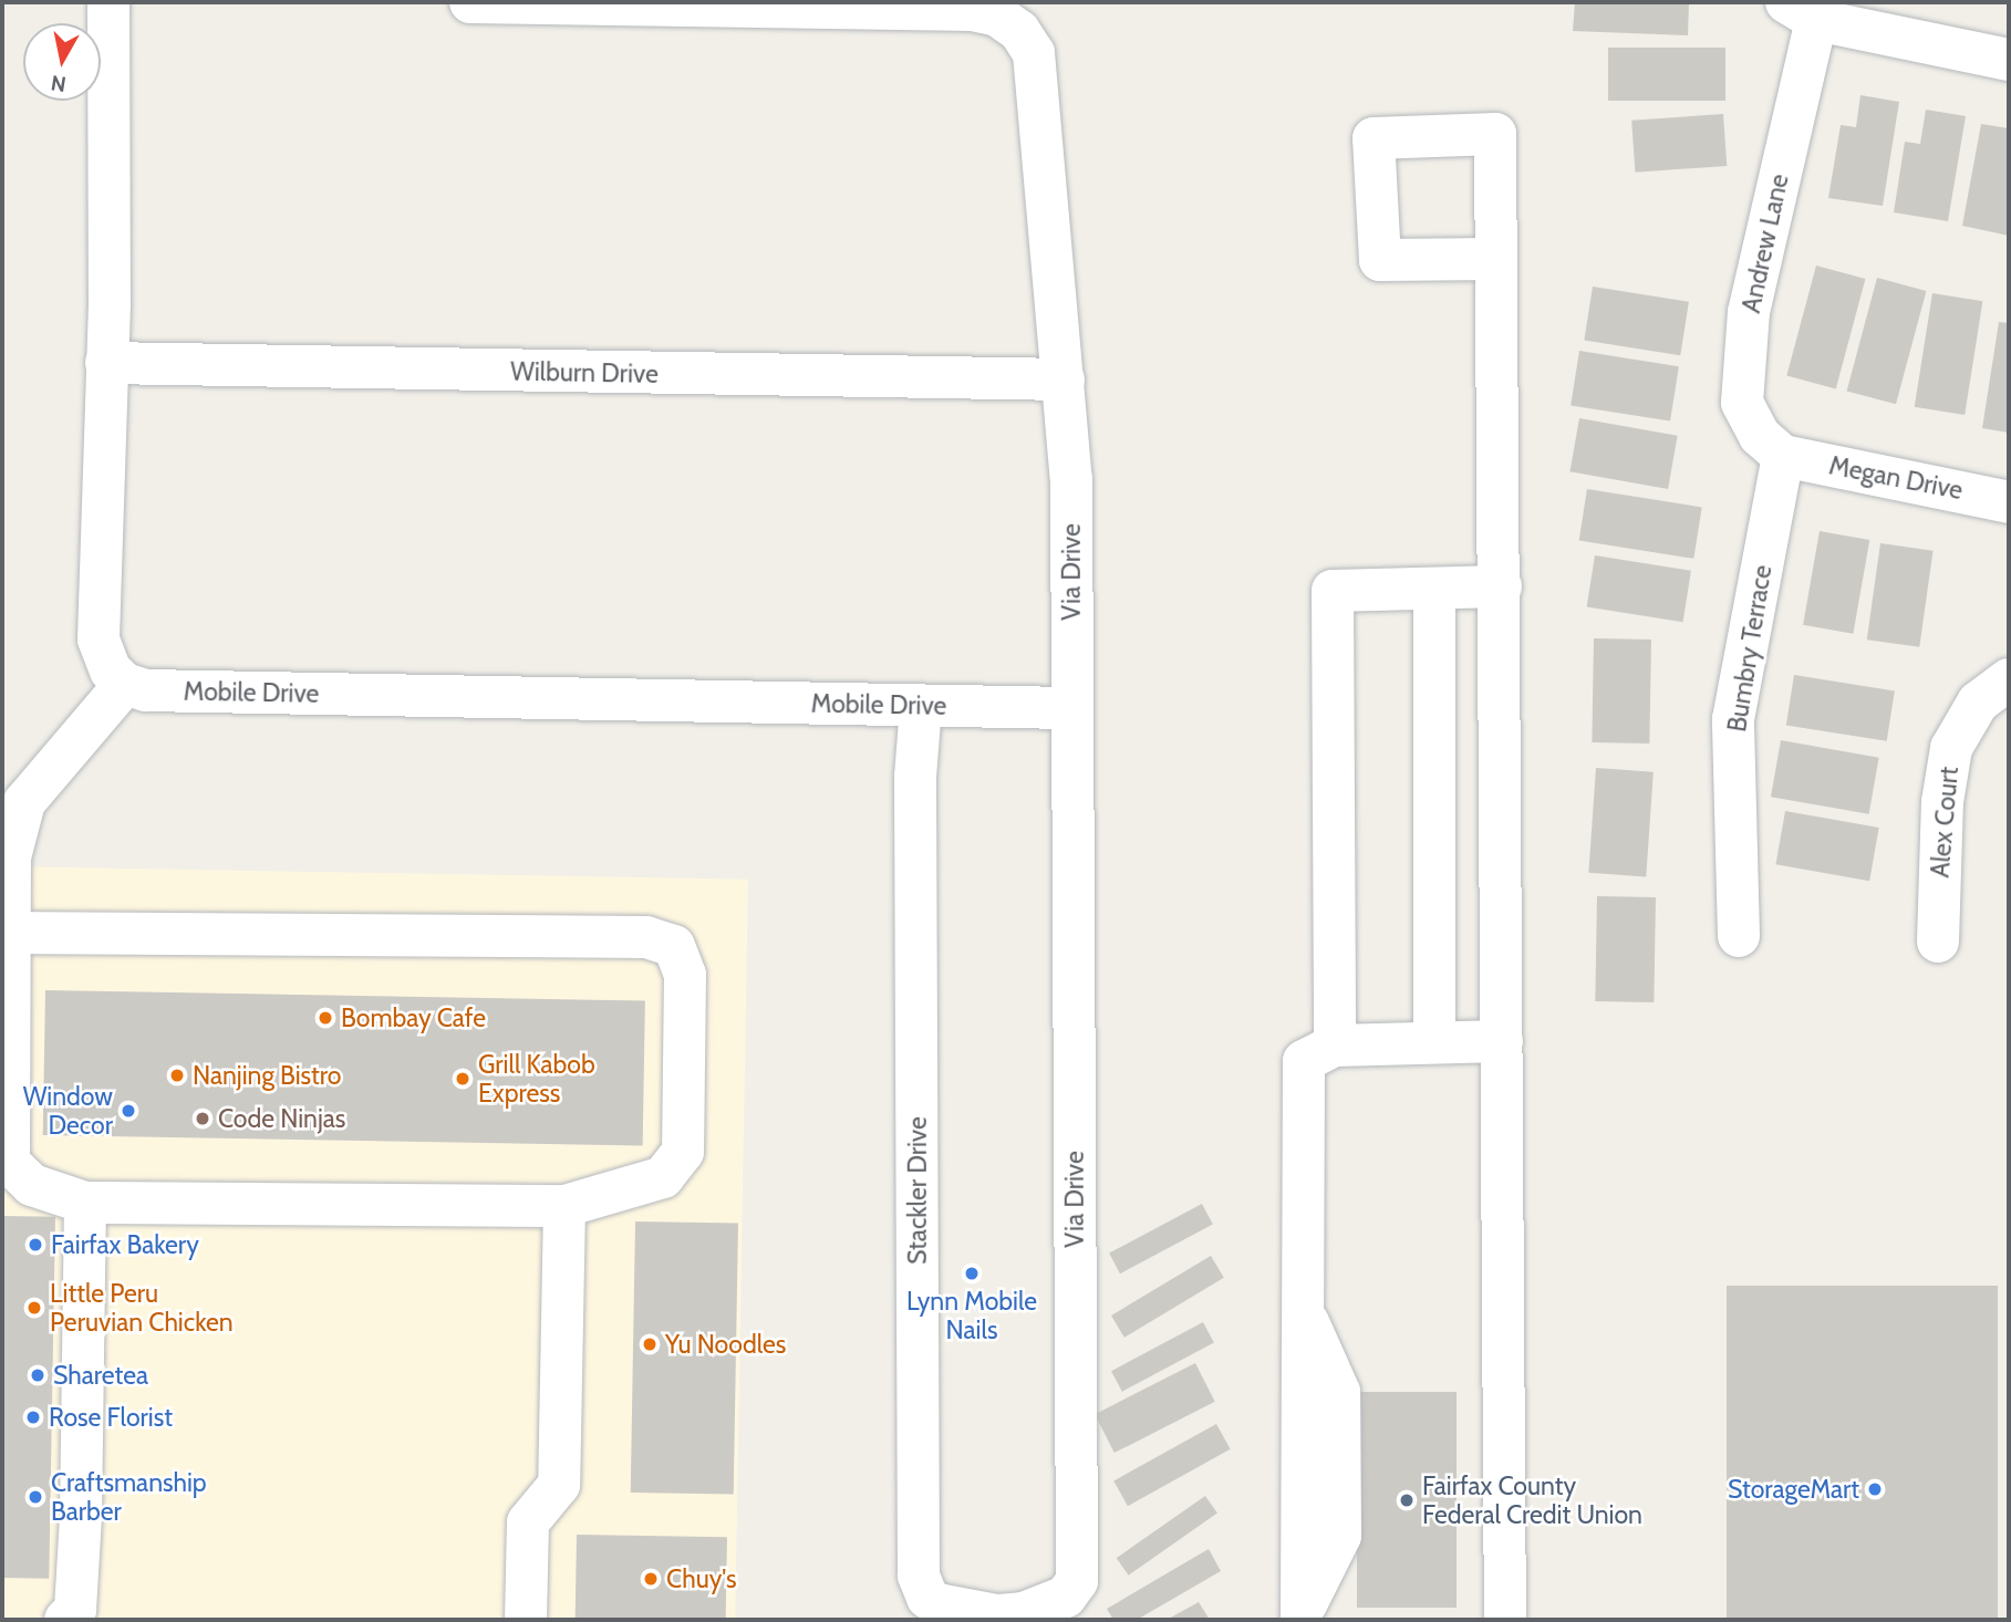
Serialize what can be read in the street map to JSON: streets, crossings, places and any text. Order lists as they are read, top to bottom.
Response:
{
  "streets": {
    "street": [
      "Andrew Lane",
      "Wilburn Drive",
      "Megan Drive",
      "Via Drive",
      "Bumbry Terrace",
      "Mobile Drive",
      "Alex Court",
      "Stackler Drive"
    ]
  },
  "crossings": [
    ["Andrew Lane", "Megan Drive"],
    ["Andrew Lane", "Bumbry Terrace"],
    ["Wilburn Drive", "Via Drive"],
    ["Megan Drive", "Bumbry Terrace"],
    ["Via Drive", "Mobile Drive"],
    ["Via Drive", "Stackler Drive"],
    ["Mobile Drive", "Stackler Drive"]
  ],
  "places": [
    "Bombay Cafe",
    "Nanjing Bistro",
    "Grill Kabob Express",
    "Window Decor",
    "Code Ninjas",
    "Fairfax Bakery",
    "Lynn Mobile Nails",
    "Little Peru Peruvian Chicken",
    "Yu Noodles",
    "Sharetea",
    "Rose Florist",
    "StorageMart",
    "Craftsmanship Barber",
    "Fairfax County Federal Credit Union",
    "Chuy's"
  ],
  "north": "bottom"
}
